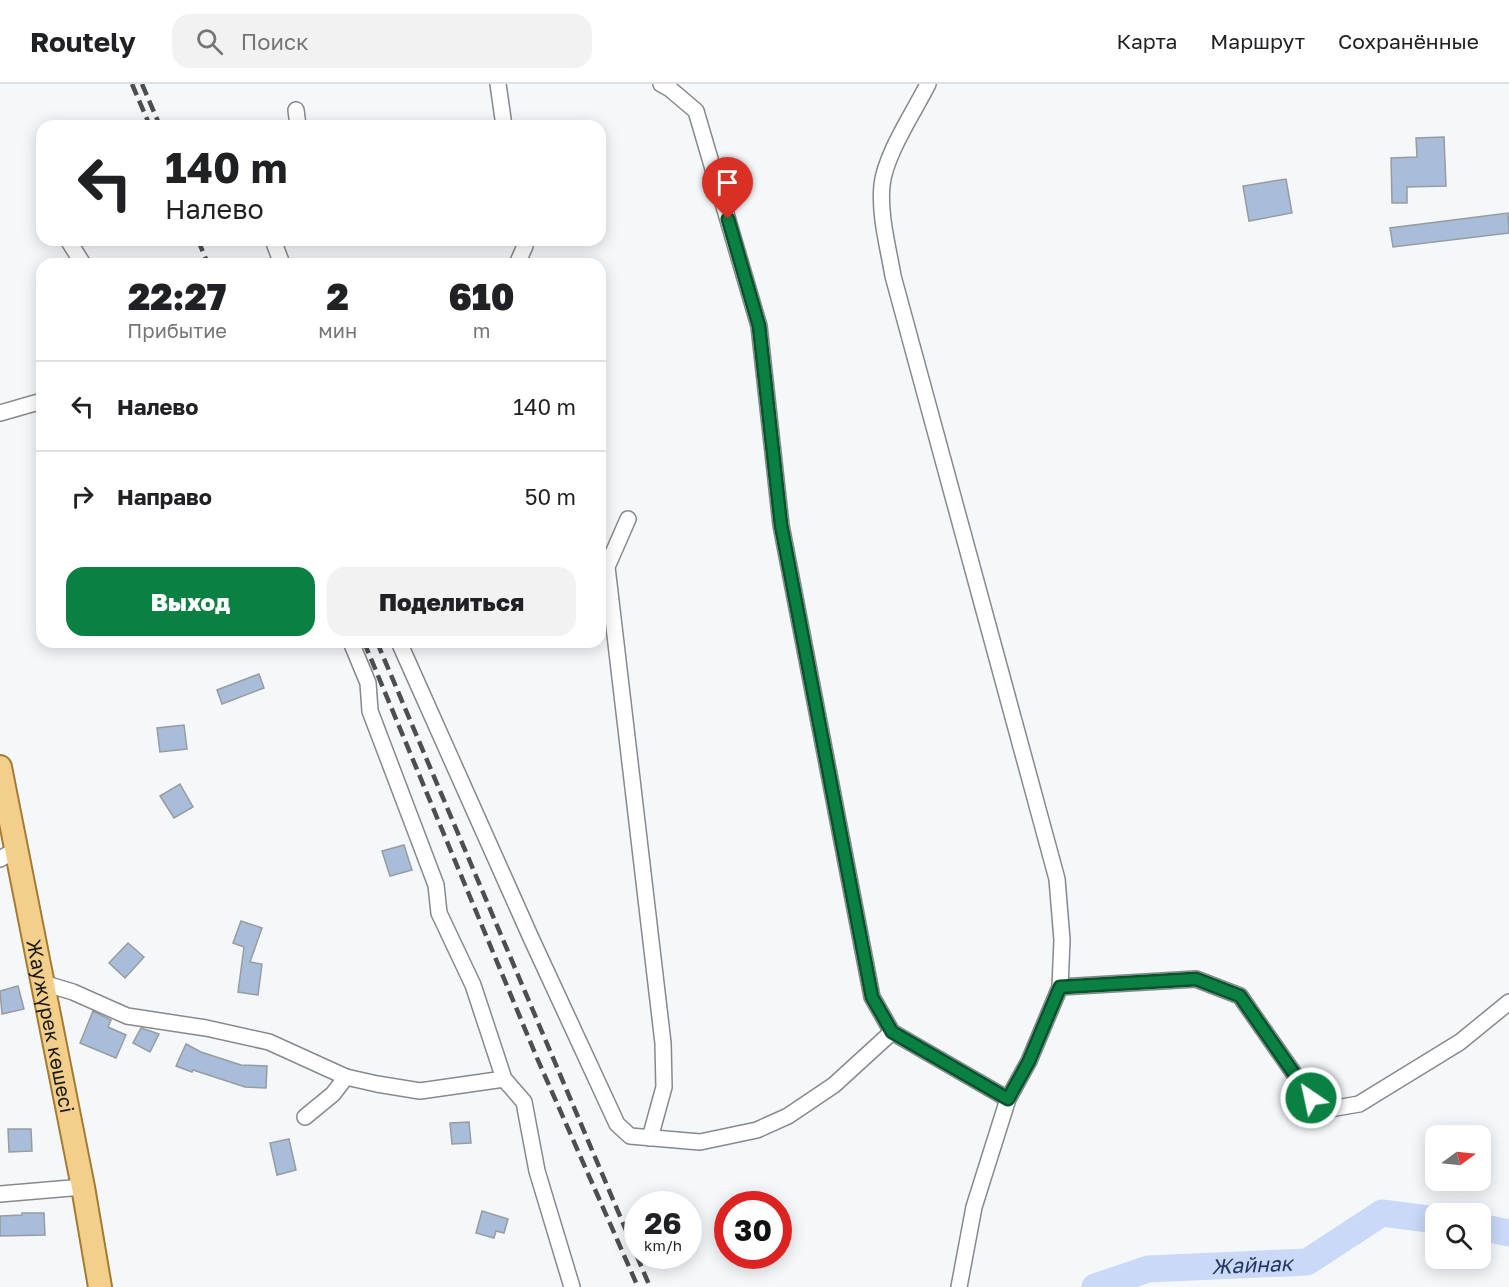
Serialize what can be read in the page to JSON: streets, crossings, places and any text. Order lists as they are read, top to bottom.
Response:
{
  "streets": {
    "main road": ["Жаужүрек көшесі"]
  },
  "water": ["Жайнак"],
  "north": "right",
  "page": {
    "header": "Routely",
    "search": "Поиск",
    "nav": ["Карта", "Маршрут", "Сохранённые"],
    "turn": ["140 m", "Налево"],
    "eta": [
      "22:27",
      "Прибытие",
      "2",
      "мин",
      "610",
      "m"
    ],
    "list": [
      {
        "name": "Налево",
        "value": "140 m"
      },
      {
        "name": "Направо",
        "value": "50 m"
      }
    ],
    "buttons": ["Выход", "Поделиться"],
    "speed": "26 km/h",
    "limit": "30"
  }
}
